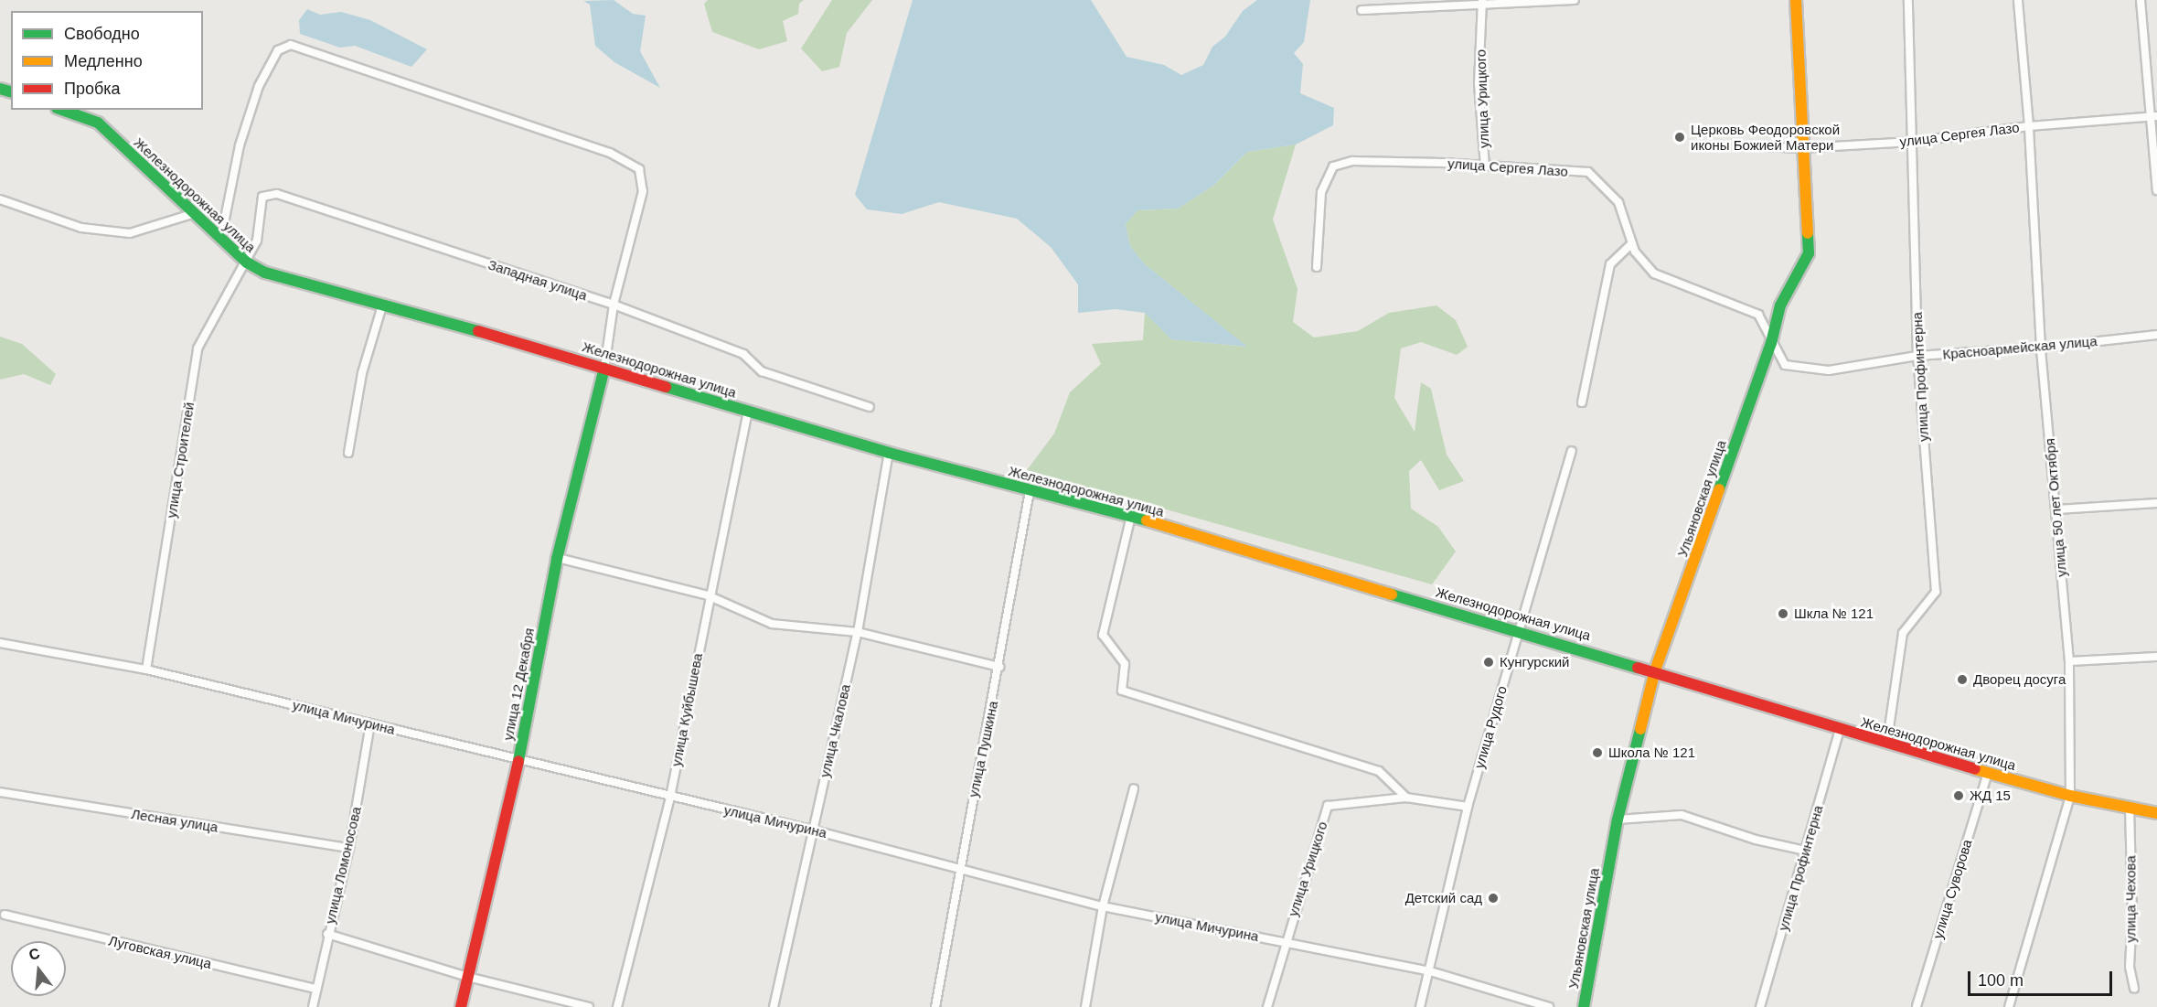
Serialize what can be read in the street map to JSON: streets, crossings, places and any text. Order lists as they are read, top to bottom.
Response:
{
  "streets": {
    "street": [
      "улица Урицкого",
      "улица Сергея Лазо",
      "Железнодорожная улица",
      "Западная улица",
      "Красноармейская улица",
      "улица Профинтерна",
      "улица Строителей",
      "Ульяновская улица",
      "улица 50 лет Октября",
      "улица 12 Декабря",
      "улица Куйбышева",
      "улица Мичурина",
      "улица Рудого",
      "улица Чкалова",
      "улица Пушкина",
      "Лесная улица",
      "улица Ломоносова",
      "улица Суворова",
      "улица Чехова",
      "Луговская улица"
    ]
  },
  "crossings": [
    ["улица Урицкого", "улица Сергея Лазо"],
    ["улица Урицкого", "улица Мичурина"],
    ["улица Сергея Лазо", "Красноармейская улица"],
    ["улица Сергея Лазо", "улица Профинтерна"],
    ["улица Сергея Лазо", "Ульяновская улица"],
    ["улица Сергея Лазо", "улица 50 лет Октября"],
    ["Железнодорожная улица", "Западная улица"],
    ["Железнодорожная улица", "улица Профинтерна"],
    ["Железнодорожная улица", "улица Строителей"],
    ["Железнодорожная улица", "Ульяновская улица"],
    ["Железнодорожная улица", "улица 50 лет Октября"],
    ["Железнодорожная улица", "улица 12 Декабря"],
    ["Железнодорожная улица", "улица Куйбышева"],
    ["Железнодорожная улица", "улица Рудого"],
    ["Железнодорожная улица", "улица Чкалова"],
    ["Железнодорожная улица", "улица Пушкина"],
    ["Железнодорожная улица", "улица Суворова"],
    ["Железнодорожная улица", "улица Чехова"],
    ["Западная улица", "улица Строителей"],
    ["Красноармейская улица", "улица Профинтерна"],
    ["Красноармейская улица", "Ульяновская улица"],
    ["Красноармейская улица", "улица 50 лет Октября"],
    ["улица Строителей", "улица Мичурина"],
    ["улица 12 Декабря", "улица Мичурина"],
    ["улица Куйбышева", "улица Мичурина"],
    ["улица Мичурина", "улица Рудого"],
    ["улица Мичурина", "улица Чкалова"],
    ["улица Мичурина", "улица Пушкина"],
    ["улица Мичурина", "улица Ломоносова"],
    ["Лесная улица", "улица Ломоносова"],
    ["улица Ломоносова", "Луговская улица"]
  ],
  "places": [
    "Церковь Феодоровской иконы Божией Матери",
    "Шкла № 121",
    "Кунгурский",
    "Дворец досуга",
    "Школа № 121",
    "ЖД 15",
    "Детский сад"
  ],
  "legend": ["Свободно", "Медленно", "Пробка"],
  "scale_bar": "100 m",
  "north": "top"
}
